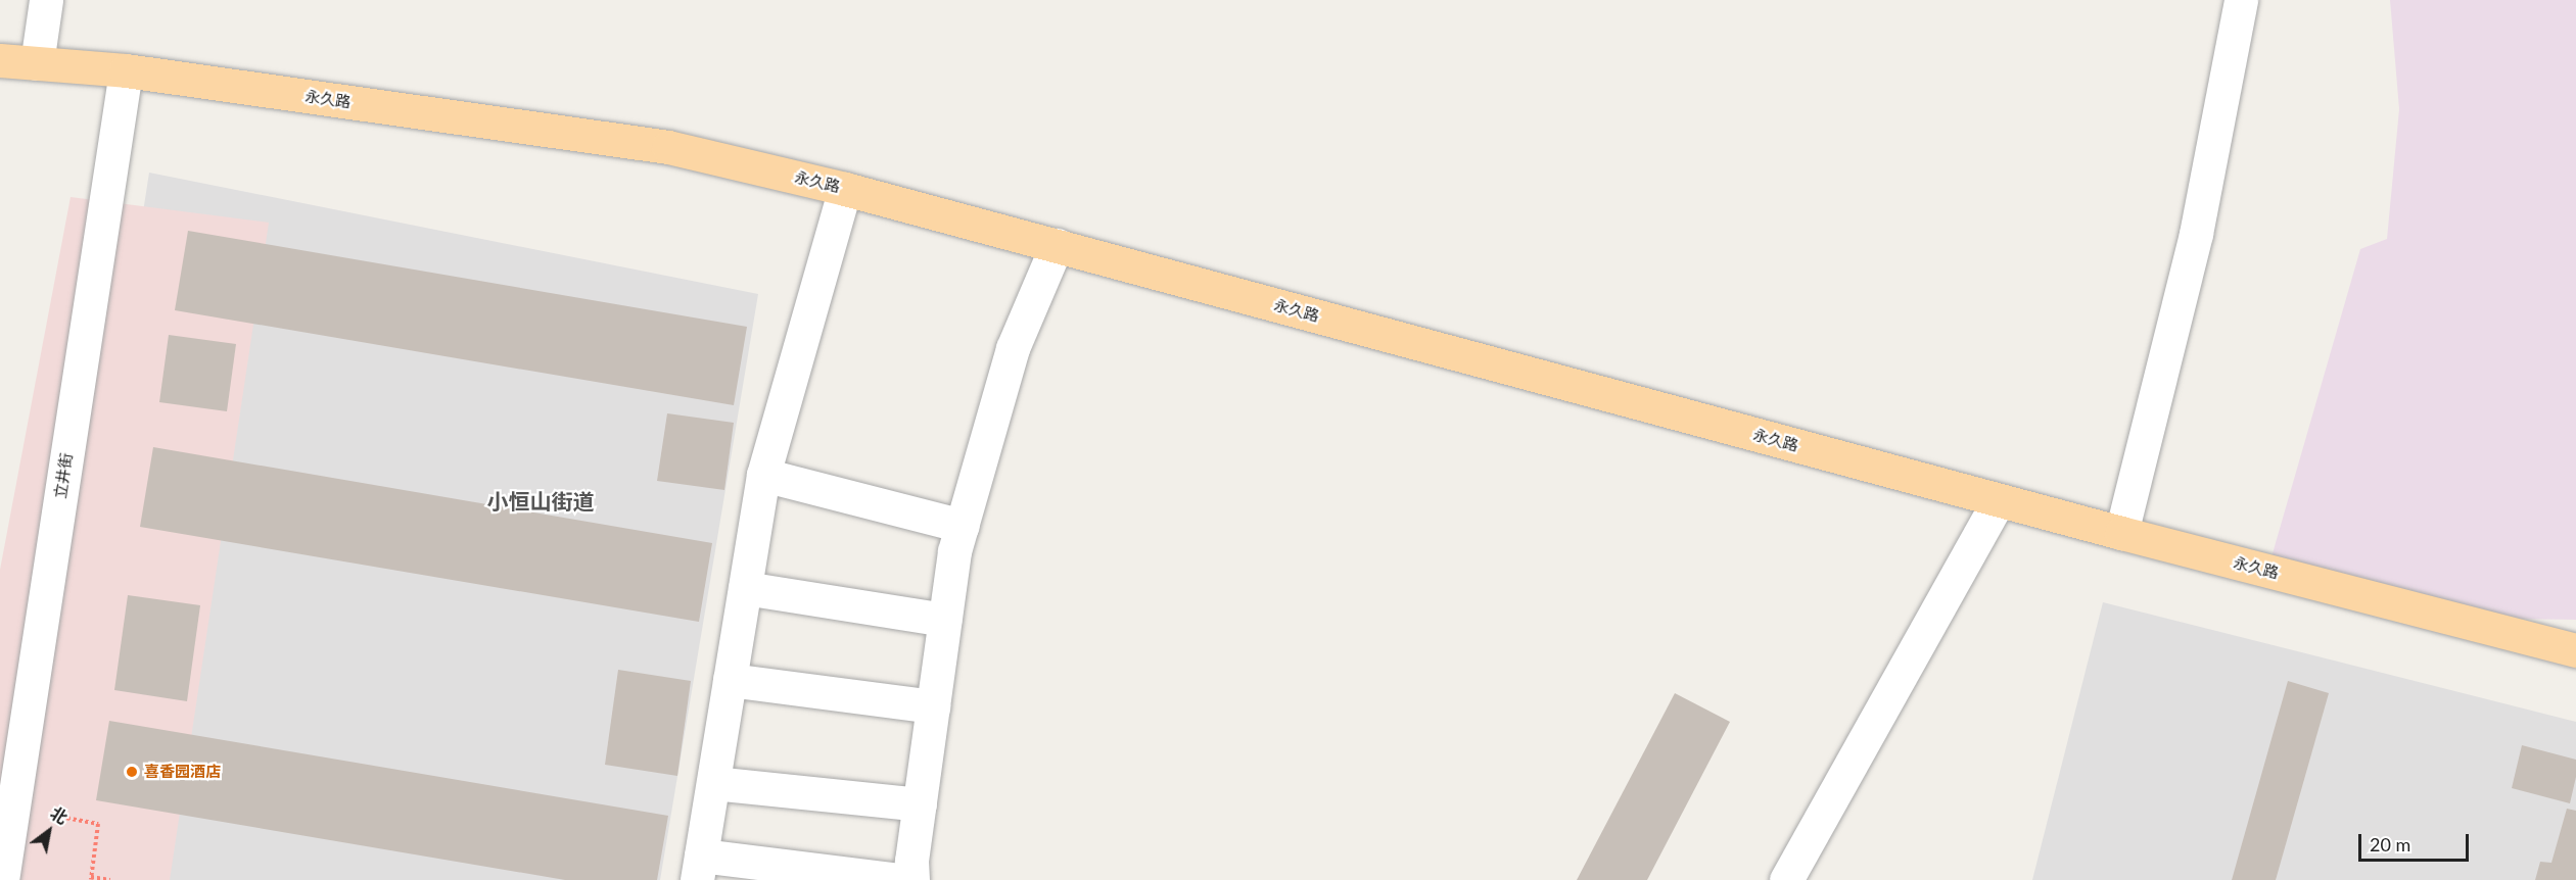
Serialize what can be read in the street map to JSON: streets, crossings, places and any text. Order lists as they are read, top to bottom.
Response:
{
  "streets": {
    "main road": ["永久路"],
    "street": ["立井街"]
  },
  "crossings": [
    ["永久路", "立井街"]
  ],
  "districts": ["小恒山街道"],
  "places": ["喜香园酒店"],
  "scale_bar": "20 m",
  "north": "top right"
}
